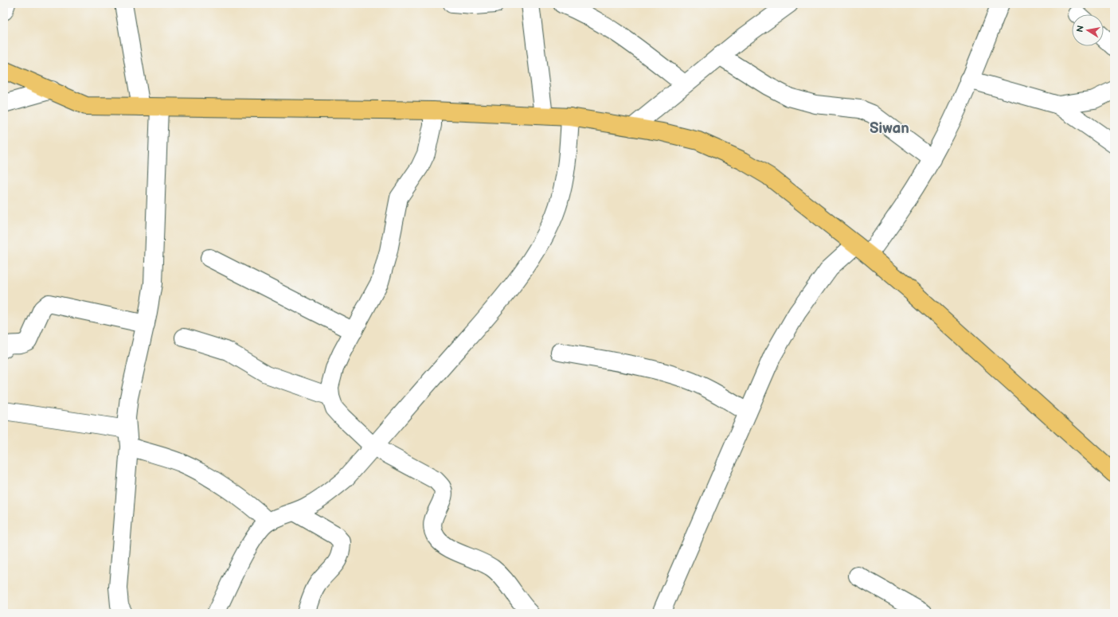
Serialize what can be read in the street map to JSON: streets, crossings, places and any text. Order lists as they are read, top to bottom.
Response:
{
  "districts": ["Siwan"],
  "north": "left"
}
